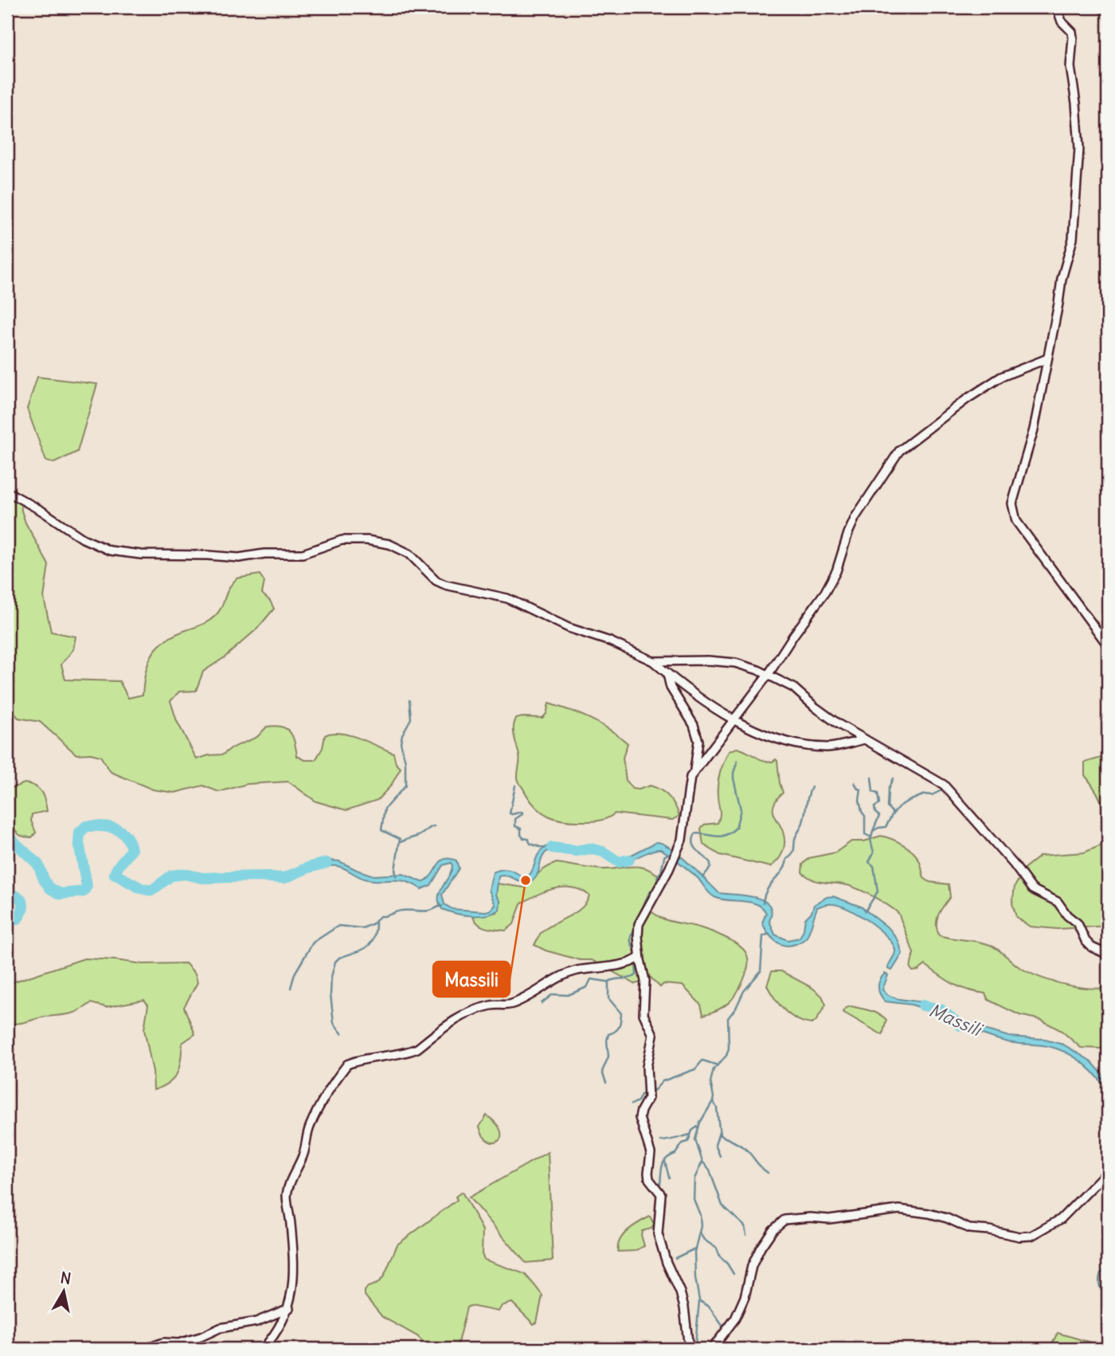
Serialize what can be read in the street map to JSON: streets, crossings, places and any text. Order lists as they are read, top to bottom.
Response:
{
  "water": ["Massili"],
  "places": ["Massili"],
  "north": "top"
}
